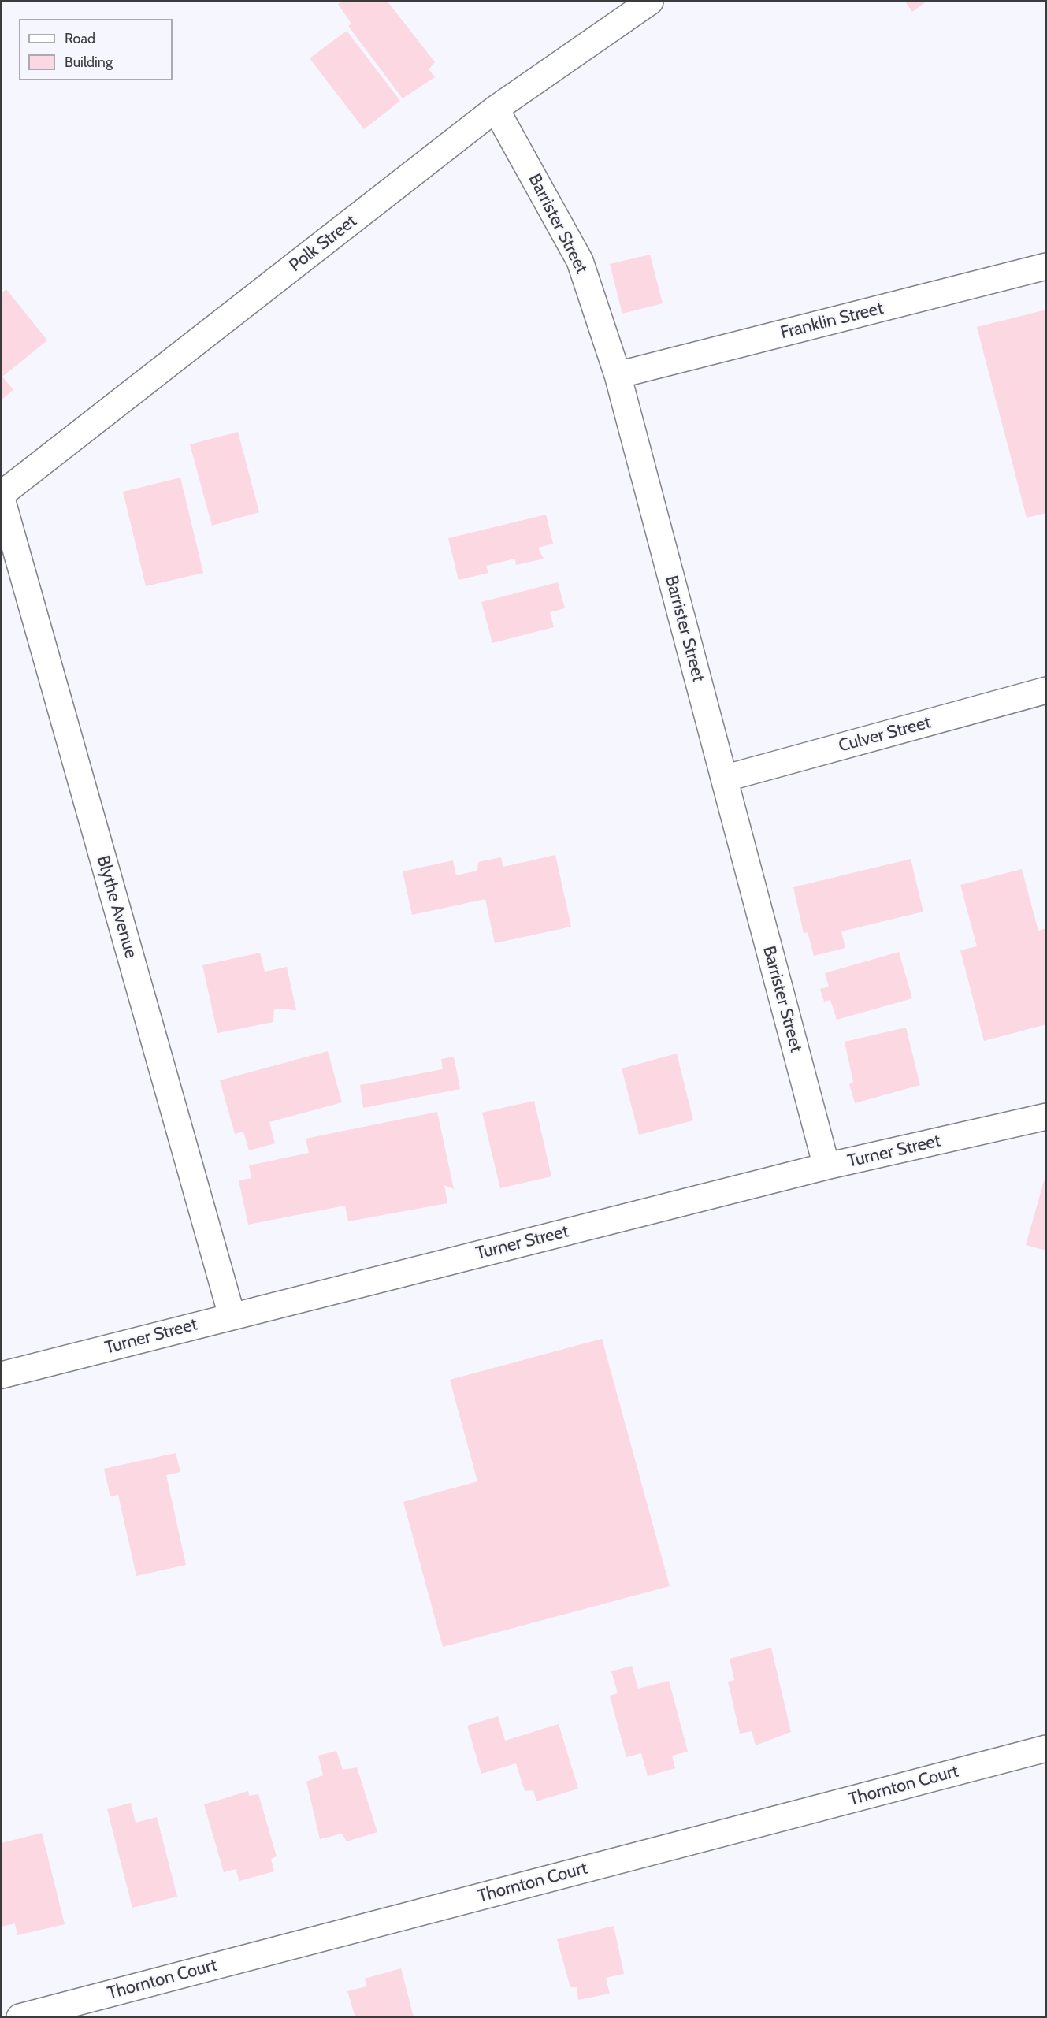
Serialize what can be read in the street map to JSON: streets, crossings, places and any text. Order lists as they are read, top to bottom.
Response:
{
  "streets": {
    "street": [
      "Barrister Street",
      "Polk Street",
      "Franklin Street",
      "Culver Street",
      "Blythe Avenue",
      "Turner Street",
      "Thornton Court"
    ]
  },
  "crossings": [
    ["Barrister Street", "Polk Street"],
    ["Barrister Street", "Franklin Street"],
    ["Barrister Street", "Culver Street"],
    ["Barrister Street", "Turner Street"],
    ["Blythe Avenue", "Turner Street"]
  ],
  "legend": ["Road", "Building"]
}
